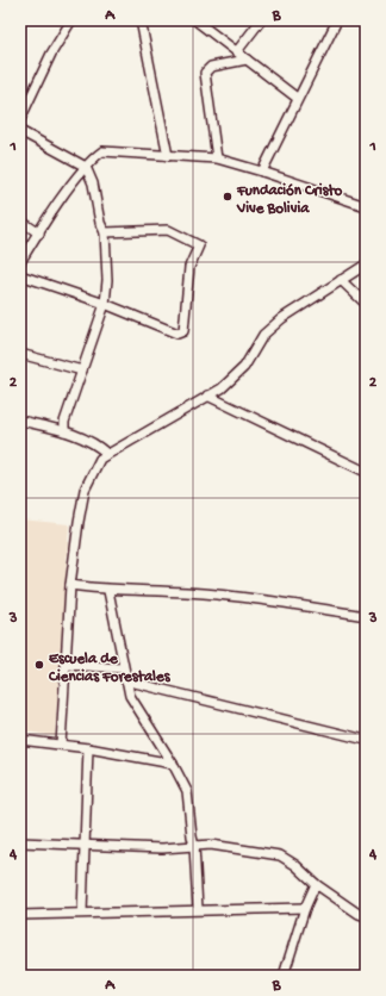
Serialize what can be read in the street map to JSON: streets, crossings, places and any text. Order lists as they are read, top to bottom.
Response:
{
  "places": ["Fundación Cristo Vive Bolivia", "Escuela de Ciencias Forestales"],
  "grid": {
    "columns": ["A", "B"],
    "rows": [
      "1",
      "2",
      "3",
      "4"
    ]
  }
}
